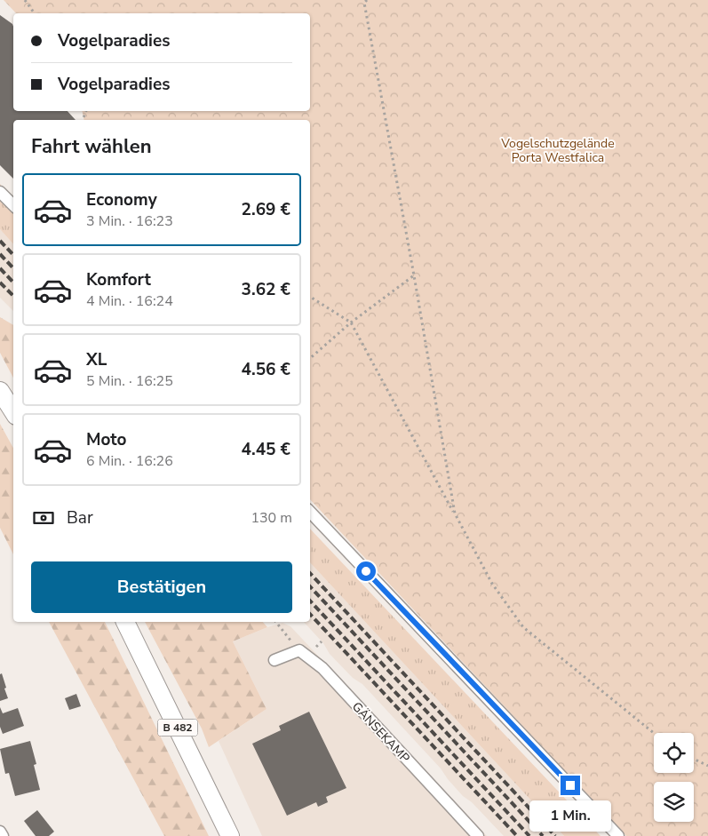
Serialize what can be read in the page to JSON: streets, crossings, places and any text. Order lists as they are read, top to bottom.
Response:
{
  "streets": {
    "main road": ["B 482"],
    "street": ["GÄNSEKAMP"]
  },
  "parks": ["Vogelschutzgelände Porta Westfalica"],
  "page": {
    "banner": ["Vogelparadies", "Vogelparadies"],
    "heading": "Fahrt wählen",
    "list": [
      {
        "name": "Economy",
        "note": "3 Min. · 16:23",
        "value": "2.69 €"
      },
      {
        "name": "Komfort",
        "note": "4 Min. · 16:24",
        "value": "3.62 €"
      },
      {
        "name": "XL",
        "note": "5 Min. · 16:25",
        "value": "4.56 €"
      },
      {
        "name": "Moto",
        "note": "6 Min. · 16:26",
        "value": "4.45 €"
      }
    ],
    "pay": ["Bar", "130 m"],
    "buttons": "Bestätigen",
    "bubble": "1 Min."
  }
}
